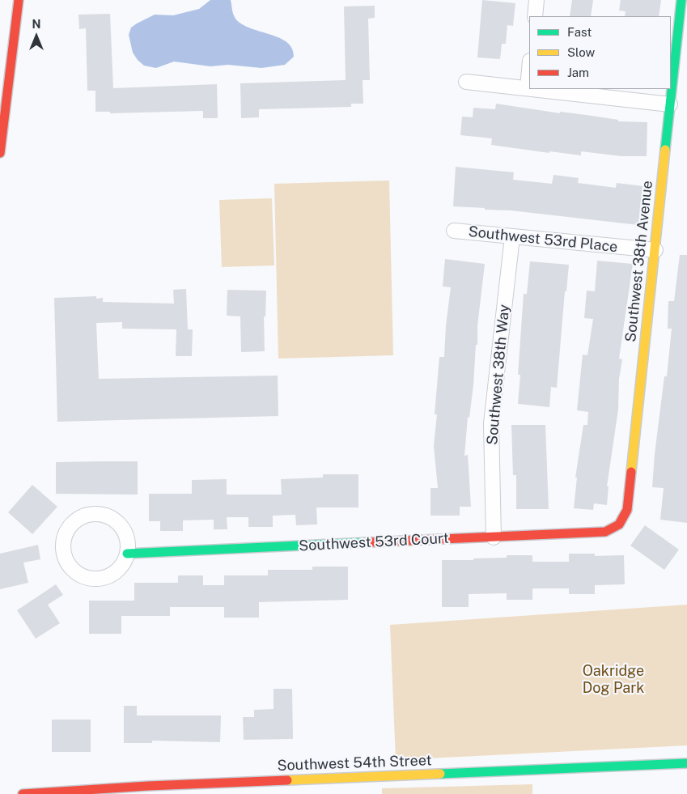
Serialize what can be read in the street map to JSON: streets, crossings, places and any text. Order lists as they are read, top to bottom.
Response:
{
  "streets": {
    "street": [
      "Southwest 53rd Place",
      "Southwest 38th Avenue",
      "Southwest 38th Way",
      "Southwest 53rd Court",
      "Southwest 54th Street"
    ]
  },
  "crossings": [
    ["Southwest 53rd Place", "Southwest 38th Avenue"],
    ["Southwest 53rd Place", "Southwest 38th Way"],
    ["Southwest 38th Avenue", "Southwest 53rd Court"],
    ["Southwest 38th Way", "Southwest 53rd Court"]
  ],
  "parks": ["Oakridge Dog Park"],
  "legend": ["Fast", "Slow", "Jam"],
  "north": "top"
}
